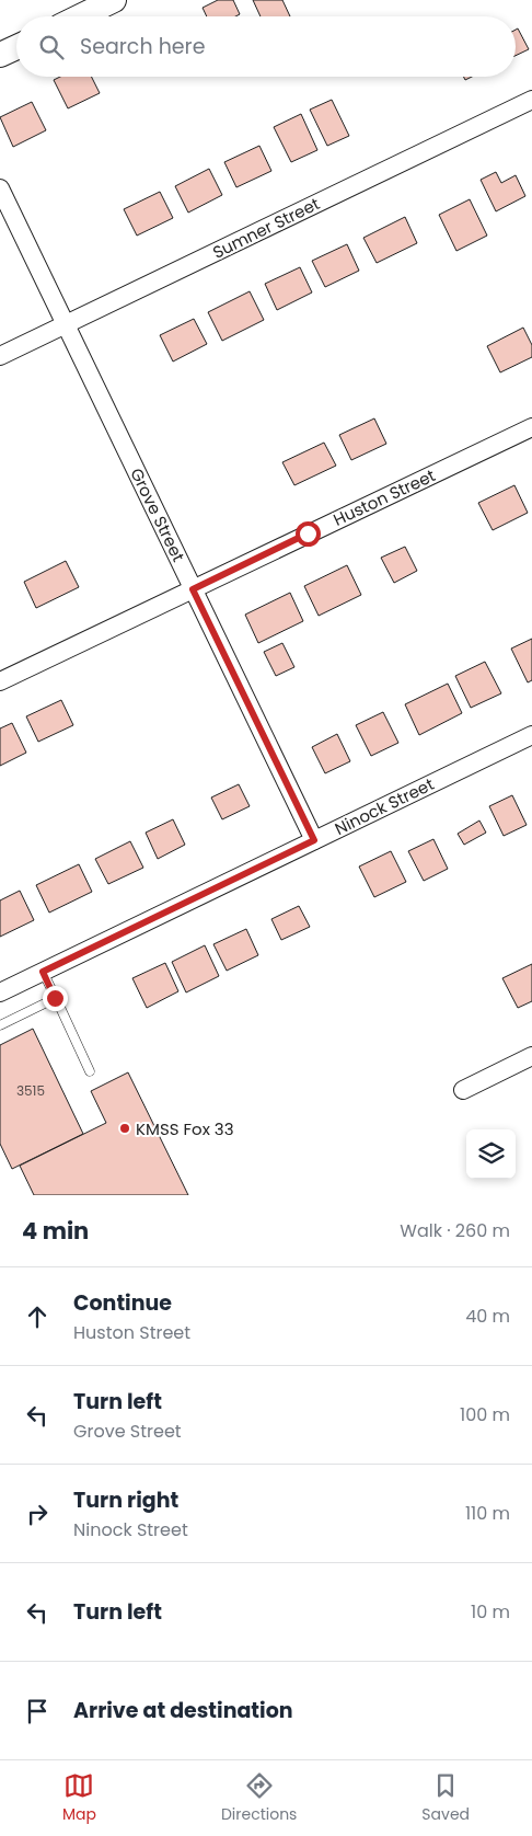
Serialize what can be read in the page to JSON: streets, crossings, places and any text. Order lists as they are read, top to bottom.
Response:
{
  "streets": {
    "street": [
      "Sumner Street",
      "Huston Street",
      "Grove Street",
      "Ninock Street"
    ]
  },
  "crossings": [
    ["Sumner Street", "Grove Street"],
    ["Huston Street", "Grove Street"],
    ["Grove Street", "Ninock Street"]
  ],
  "places": ["KMSS Fox 33"],
  "house_numbers": ["3515"],
  "page": {
    "search": "Search here",
    "heading": ["4 min", "Walk · 260 m"],
    "list": [
      ["Continue", "Huston Street", "40 m"],
      ["Turn left", "Grove Street", "100 m"],
      ["Turn right", "Ninock Street", "110 m"],
      ["Turn left", "10 m"],
      "Arrive at destination"
    ],
    "nav": ["Map", "Directions", "Saved"]
  }
}
